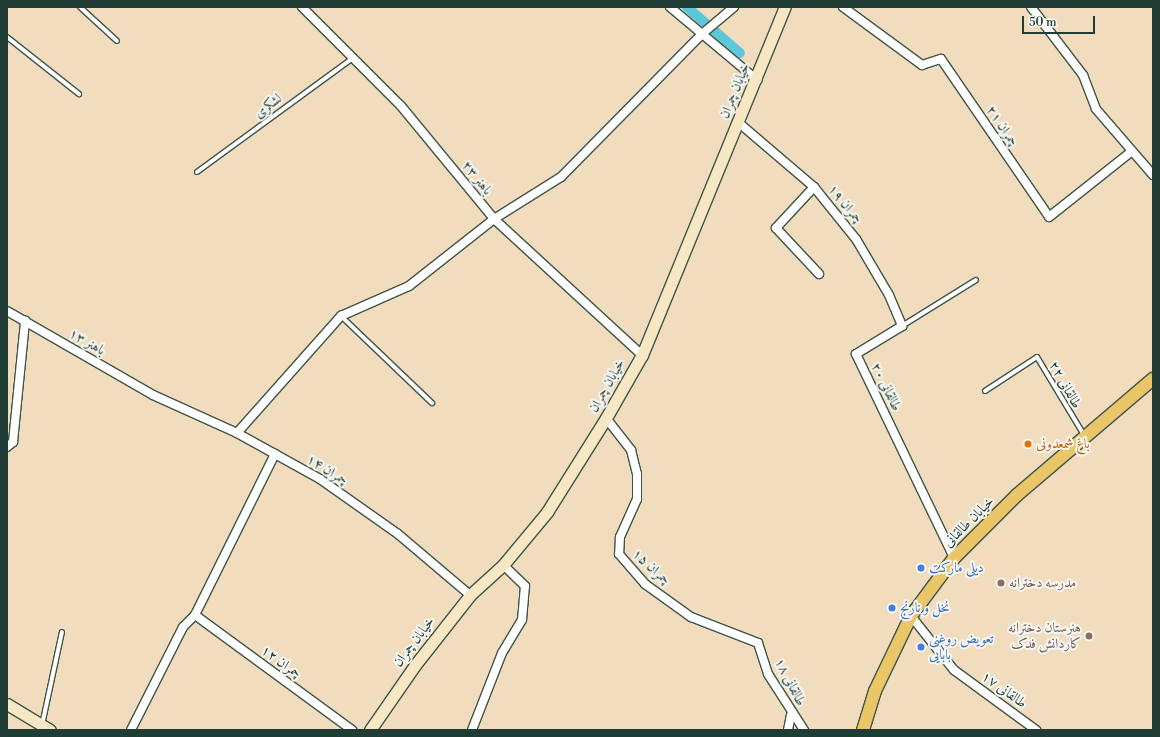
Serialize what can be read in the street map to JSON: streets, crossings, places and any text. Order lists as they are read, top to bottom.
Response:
{
  "streets": {
    "main road": ["خیابان چمران", "خیابان طالقانی"],
    "street": [
      "چمران ۲۱",
      "باهنر ۲۳",
      "چمران ۱۹",
      "باهنر ۱۳",
      "طالقانی ۲۰",
      "چمران ۱۴",
      "چمران ۱۵",
      "چمران ۱۲",
      "طالقانی ۱۸",
      "طالقانی ۱۷"
    ],
    "lane": ["لشکری", "طالقانی ۲۲"]
  },
  "crossings": [
    ["خیابان چمران", "باهنر ۲۳"],
    ["خیابان چمران", "چمران ۱۹"],
    ["خیابان چمران", "چمران ۱۴"],
    ["خیابان چمران", "چمران ۱۵"],
    ["لشکری", "باهنر ۲۳"],
    ["چمران ۱۹", "طالقانی ۲۰"],
    ["باهنر ۱۳", "چمران ۱۴"],
    ["طالقانی ۲۲", "خیابان طالقانی"],
    ["طالقانی ۲۰", "خیابان طالقانی"],
    ["خیابان طالقانی", "طالقانی ۱۷"],
    ["چمران ۱۵", "طالقانی ۱۸"]
  ],
  "places": [
    "باغ شمعدونی",
    "دیلی مارکت",
    "مدرسه دخترانه",
    "نخل و نارنج",
    "هنرستان دخترانه کاردانش فدک",
    "تعویض روغنی بابایی"
  ],
  "scale_bar": "50 m"
}
